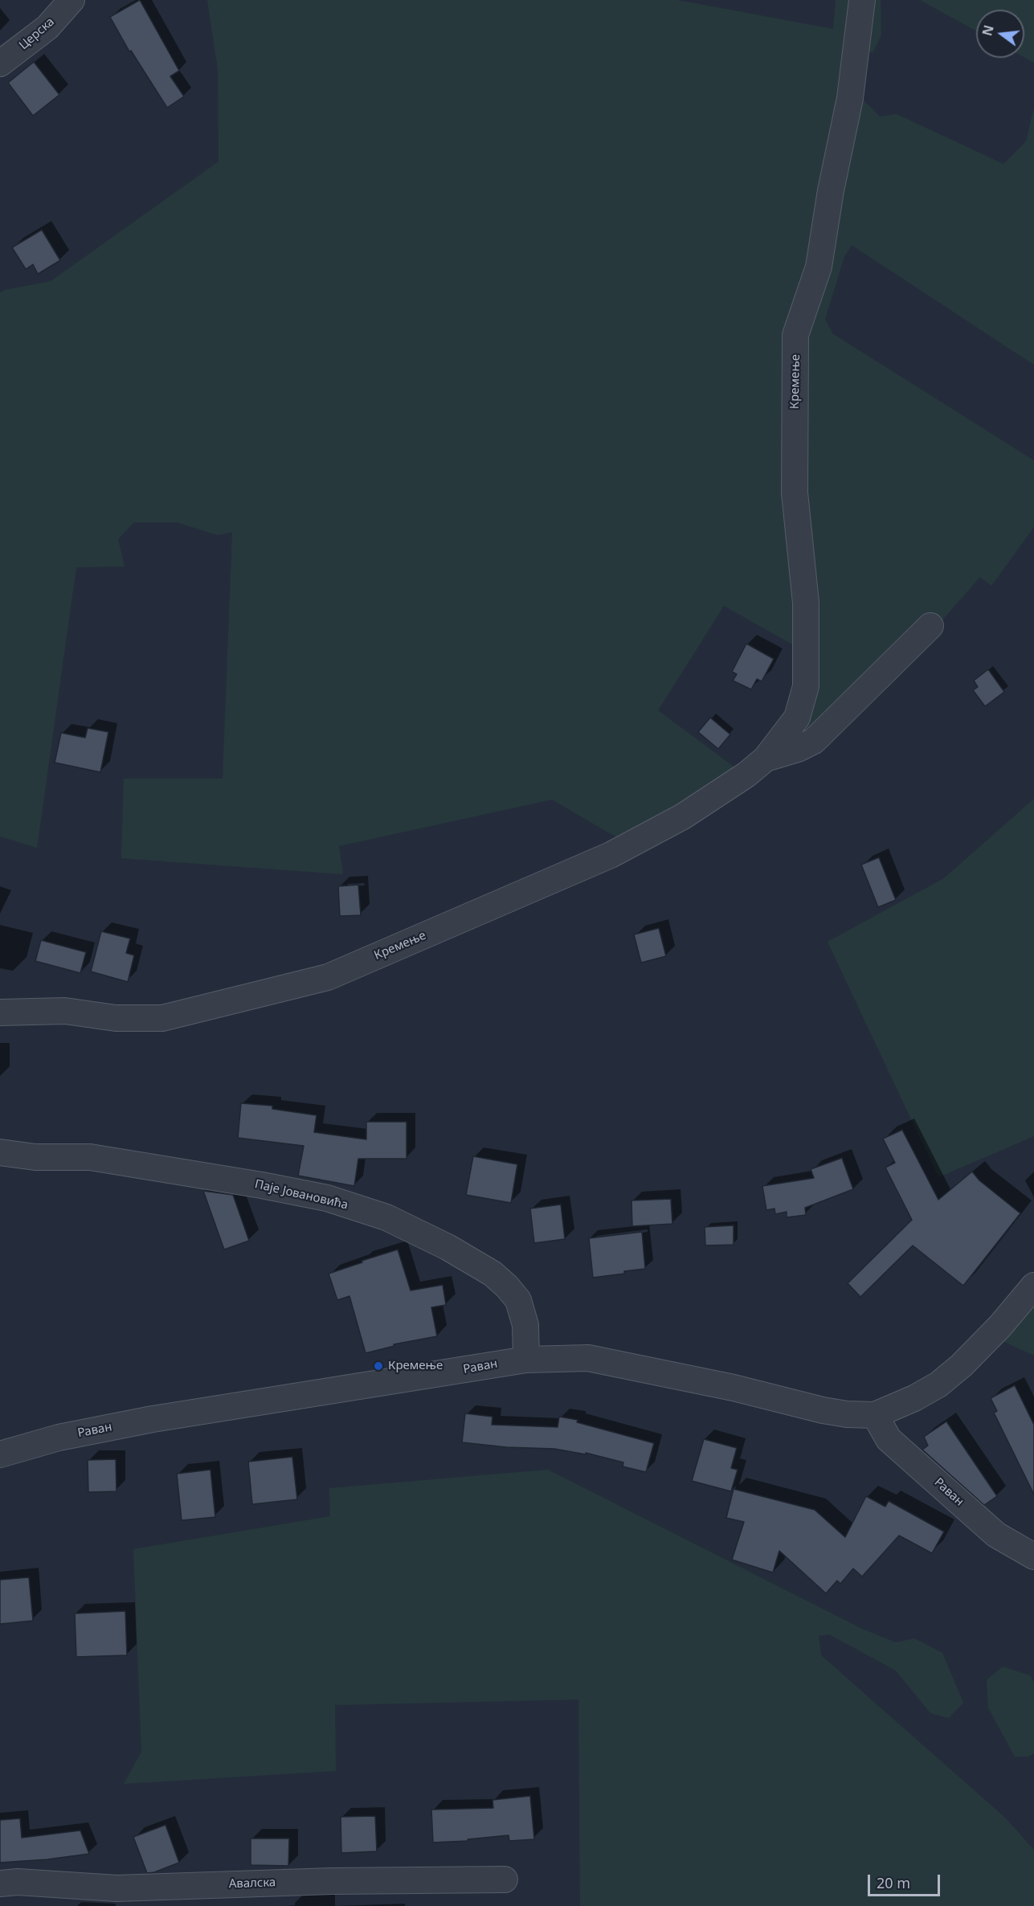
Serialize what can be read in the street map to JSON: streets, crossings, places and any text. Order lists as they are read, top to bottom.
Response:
{
  "streets": {
    "street": [
      "Церска",
      "Кремење",
      "Паје Јовановића",
      "Раван",
      "Авалска"
    ]
  },
  "crossings": [
    ["Паје Јовановића", "Раван"]
  ],
  "places": ["Кремење"],
  "scale_bar": "20 m",
  "north": "left"
}
